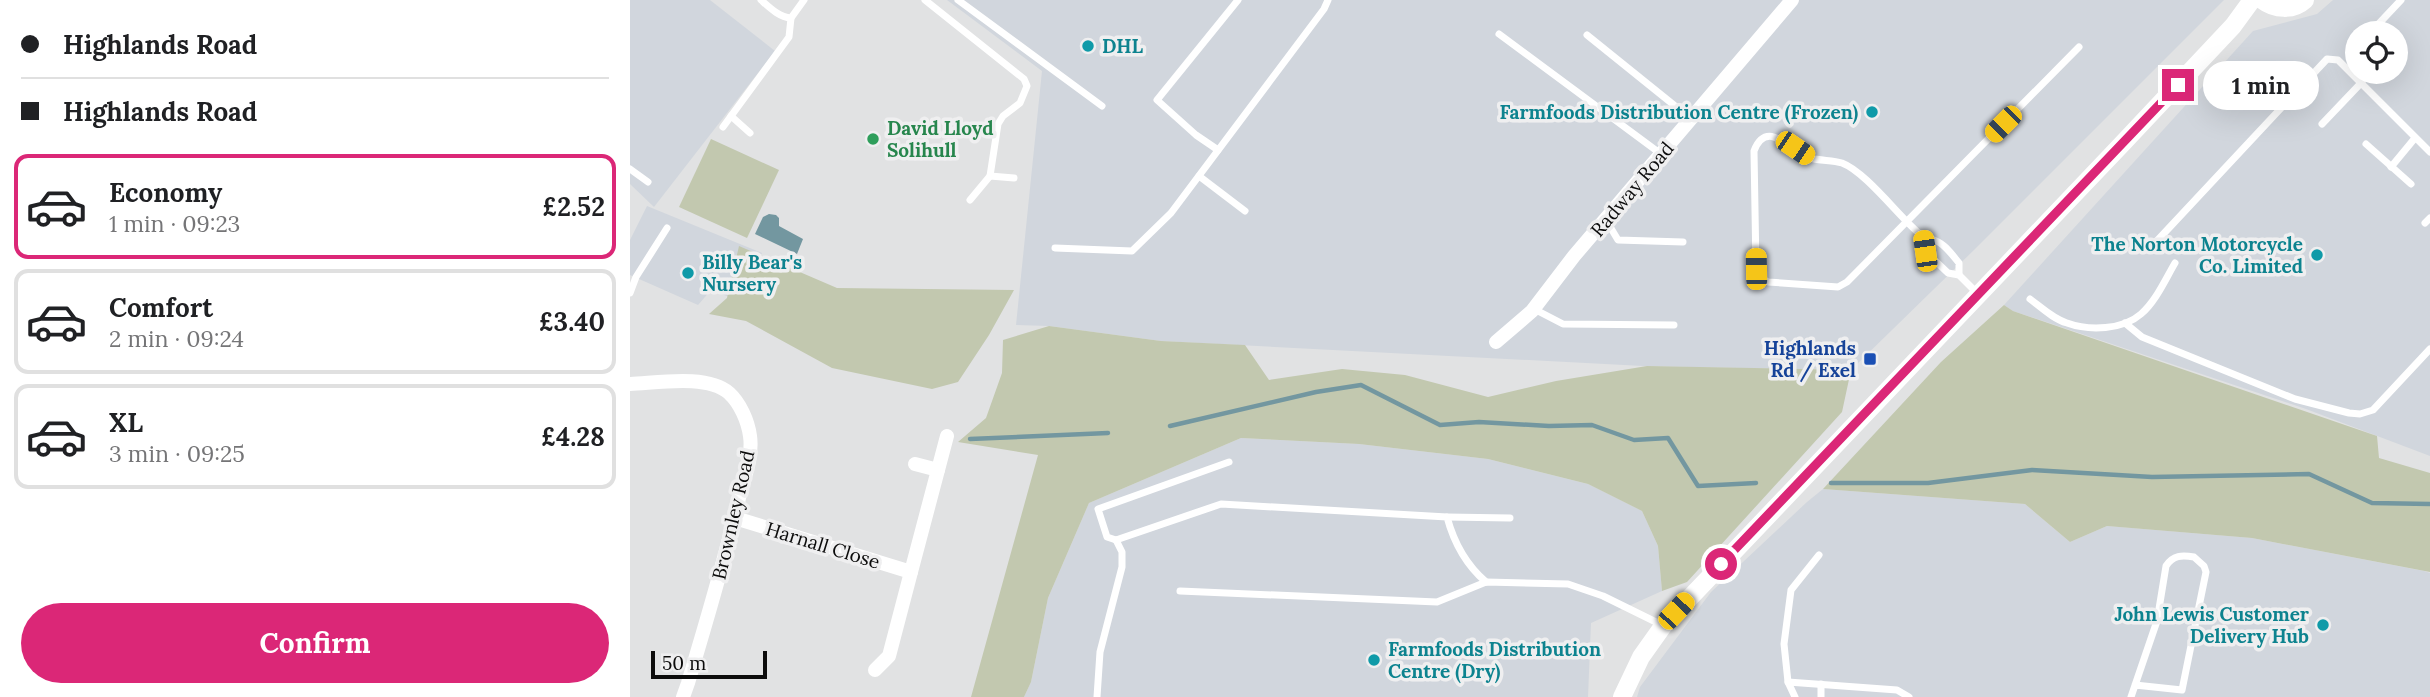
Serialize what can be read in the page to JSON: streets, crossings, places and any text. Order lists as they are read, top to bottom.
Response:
{
  "streets": {
    "street": ["Radway Road", "Brownley Road", "Harnall Close"]
  },
  "crossings": [
    ["Brownley Road", "Harnall Close"]
  ],
  "places": {
    "other": [
      "DHL",
      "Farmfoods Distribution Centre (Frozen)",
      "David Lloyd Solihull",
      "The Norton Motorcycle Co. Limited",
      "Billy Bear's Nursery",
      "John Lewis Customer Delivery Hub",
      "Farmfoods Distribution Centre (Dry)"
    ],
    "transit": ["Highlands Rd / Exel"]
  },
  "scale_bar": "50 m",
  "page": {
    "banner": ["Highlands Road", "Highlands Road"],
    "bubble": "1 min",
    "list": [
      {
        "name": "Economy",
        "note": "1 min · 09:23",
        "value": "£2.52"
      },
      {
        "name": "Comfort",
        "note": "2 min · 09:24",
        "value": "£3.40"
      },
      {
        "name": "XL",
        "note": "3 min · 09:25",
        "value": "£4.28"
      }
    ],
    "buttons": "Confirm",
    "scale": "50 m"
  }
}
